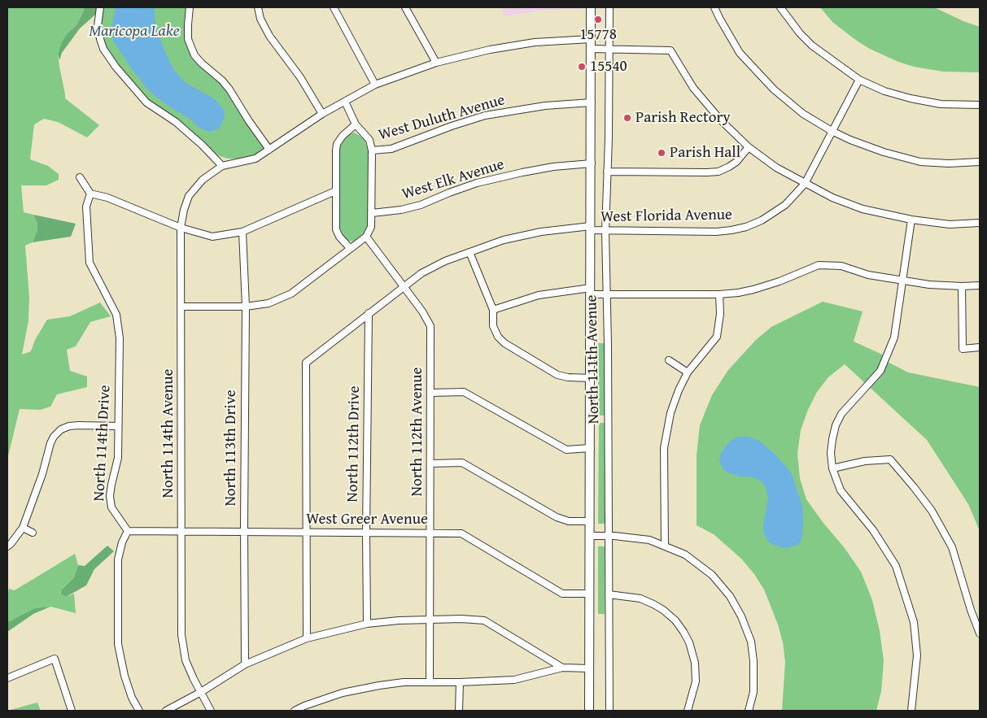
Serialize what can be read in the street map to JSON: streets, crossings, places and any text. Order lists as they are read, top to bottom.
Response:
{
  "streets": {
    "street": [
      "West Duluth Avenue",
      "West Elk Avenue",
      "West Florida Avenue",
      "North 111th Avenue",
      "North 112th Avenue",
      "North 114th Avenue",
      "North 114th Drive",
      "North 112th Drive",
      "North 113th Drive",
      "West Greer Avenue"
    ]
  },
  "crossings": [
    ["West Duluth Avenue", "North 111th Avenue"],
    ["West Elk Avenue", "North 111th Avenue"],
    ["West Florida Avenue", "North 111th Avenue"],
    ["West Florida Avenue", "North 112th Avenue"],
    ["West Florida Avenue", "North 112th Drive"],
    ["West Florida Avenue", "West Greer Avenue"],
    ["North 111th Avenue", "West Greer Avenue"],
    ["North 112th Avenue", "West Greer Avenue"],
    ["North 114th Avenue", "West Greer Avenue"],
    ["North 114th Drive", "West Greer Avenue"],
    ["North 112th Drive", "West Greer Avenue"],
    ["North 113th Drive", "West Greer Avenue"]
  ],
  "water": ["Maricopa Lake"],
  "places": [
    "15778",
    "15540",
    "Parish Rectory",
    "Parish Hall"
  ]
}
